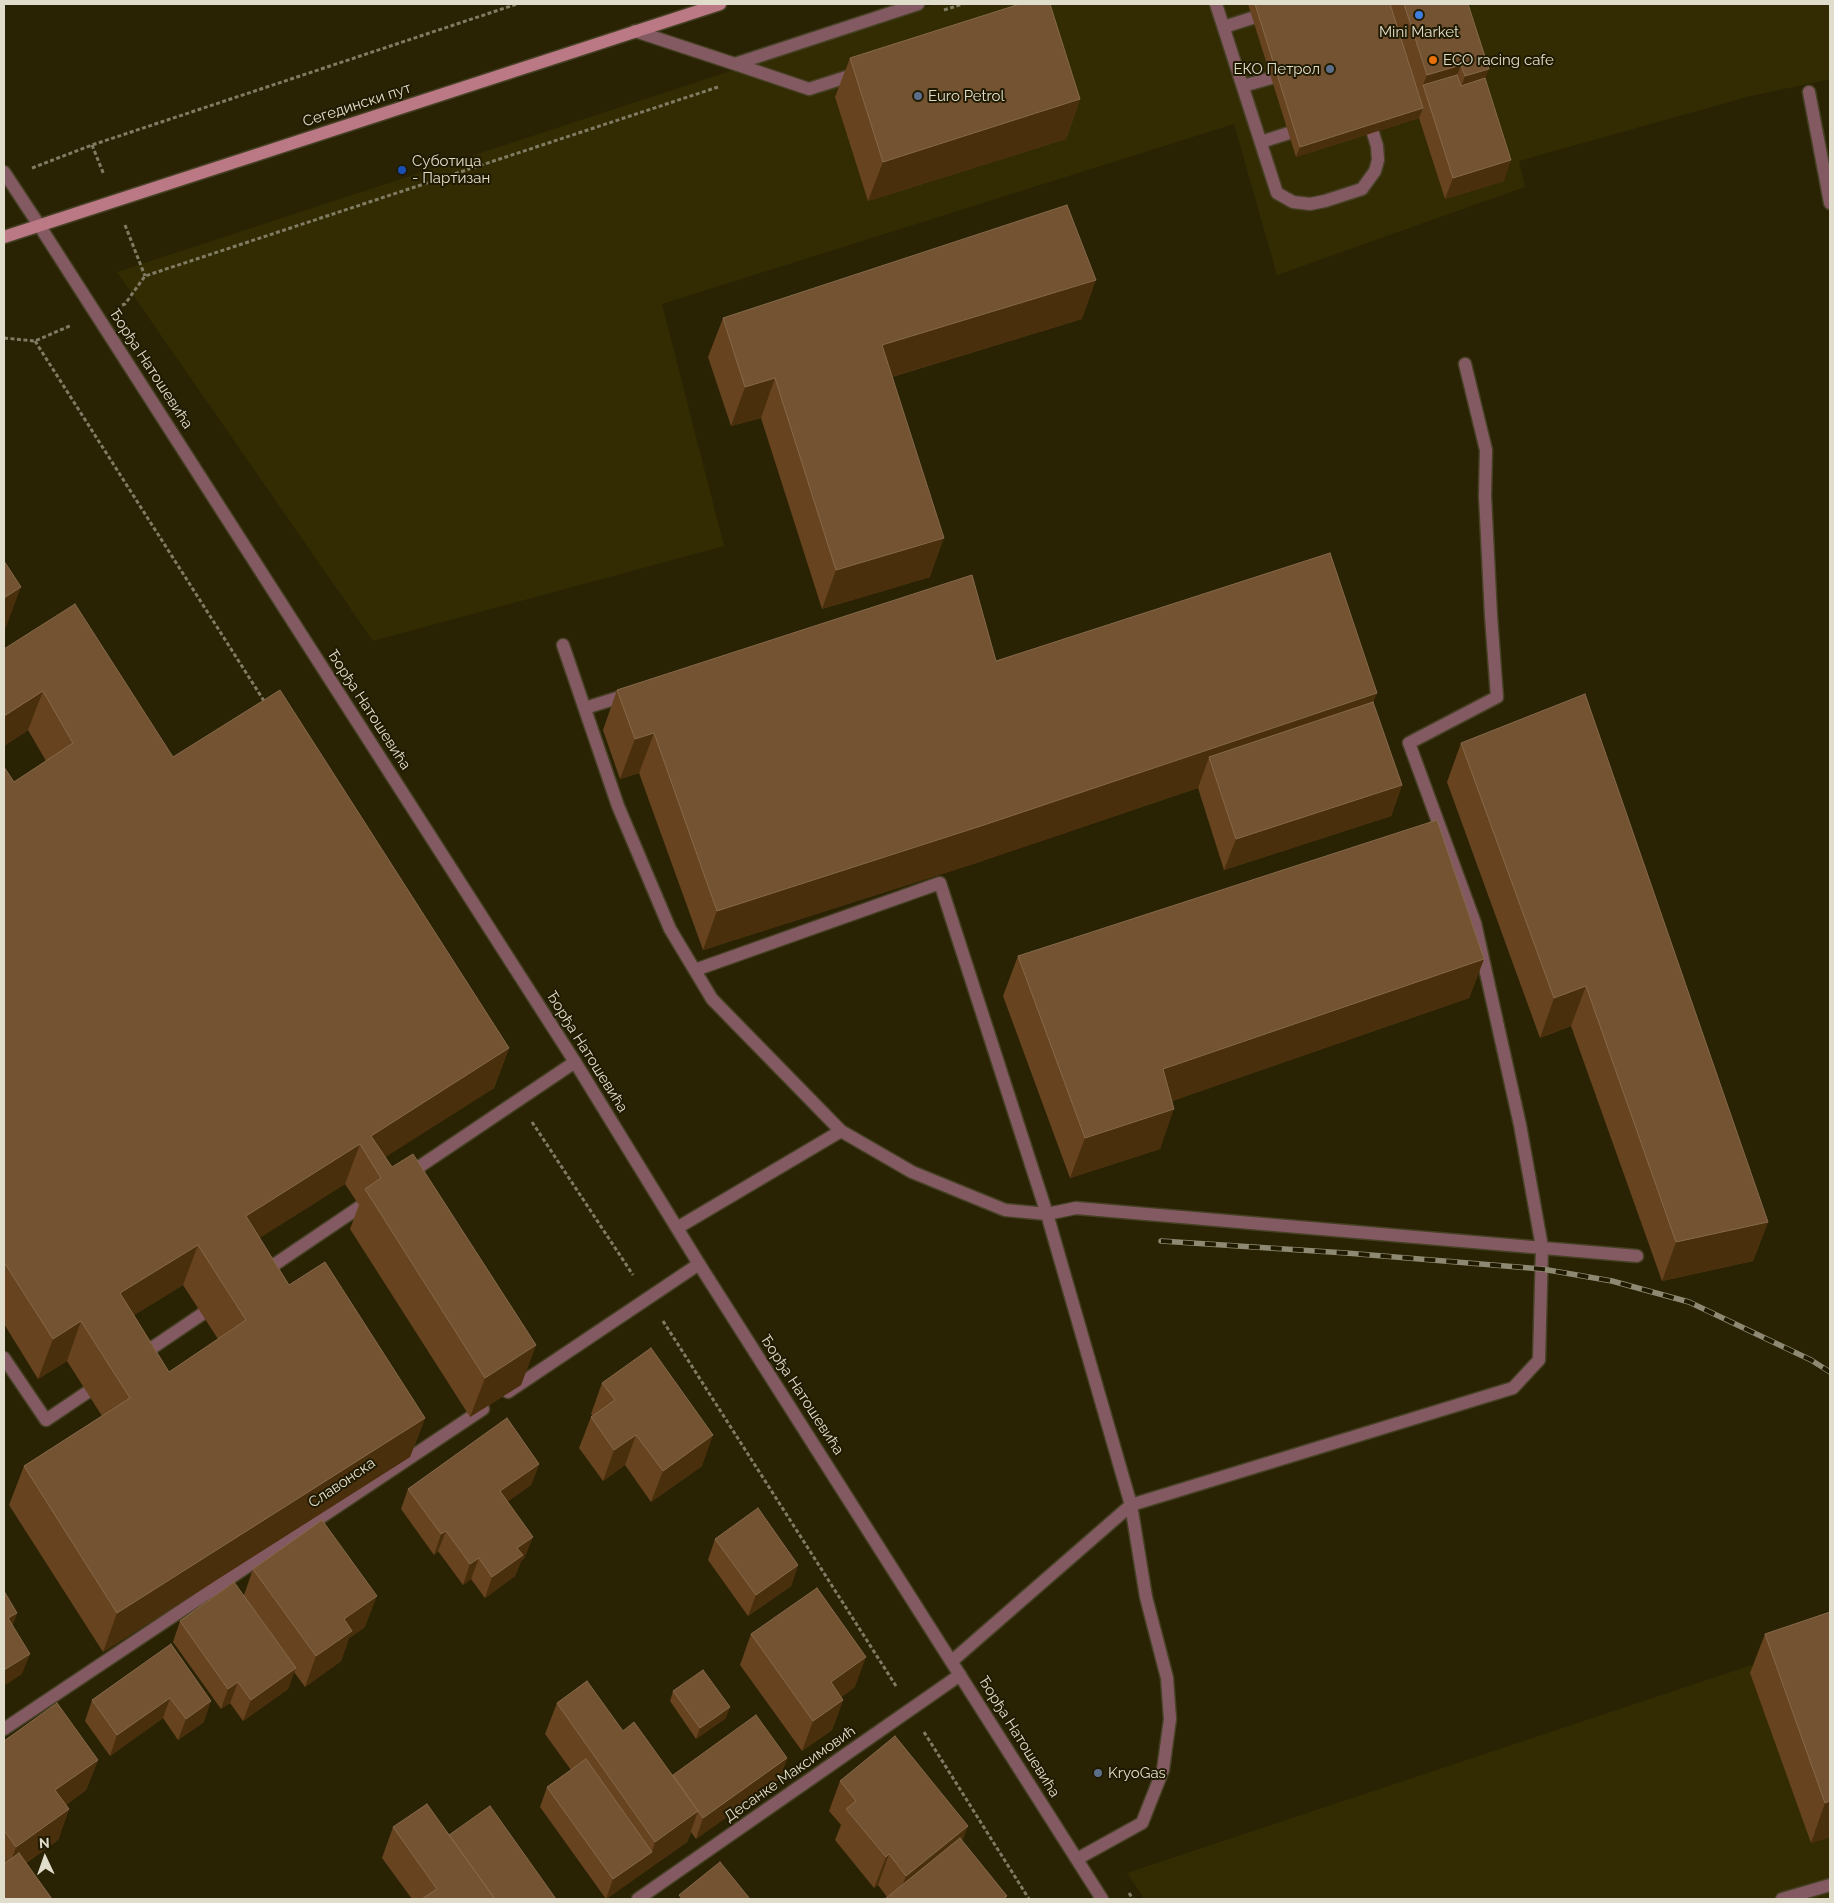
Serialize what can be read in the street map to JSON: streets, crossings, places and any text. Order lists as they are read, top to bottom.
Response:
{
  "streets": {
    "main road": ["Сегедински пут"],
    "street": ["Ђорђа Натошевића", "Славонска", "Десанке Максимовић"]
  },
  "crossings": [
    ["Сегедински пут", "Ђорђа Натошевића"],
    ["Ђорђа Натошевића", "Славонска"],
    ["Ђорђа Натошевића", "Десанке Максимовић"]
  ],
  "places": [
    "Mini Market",
    "ECO racing cafe",
    "ЕКО Петрол",
    "Euro Petrol",
    "Суботица - Партизан",
    "KryoGas"
  ],
  "north": "top"
}
